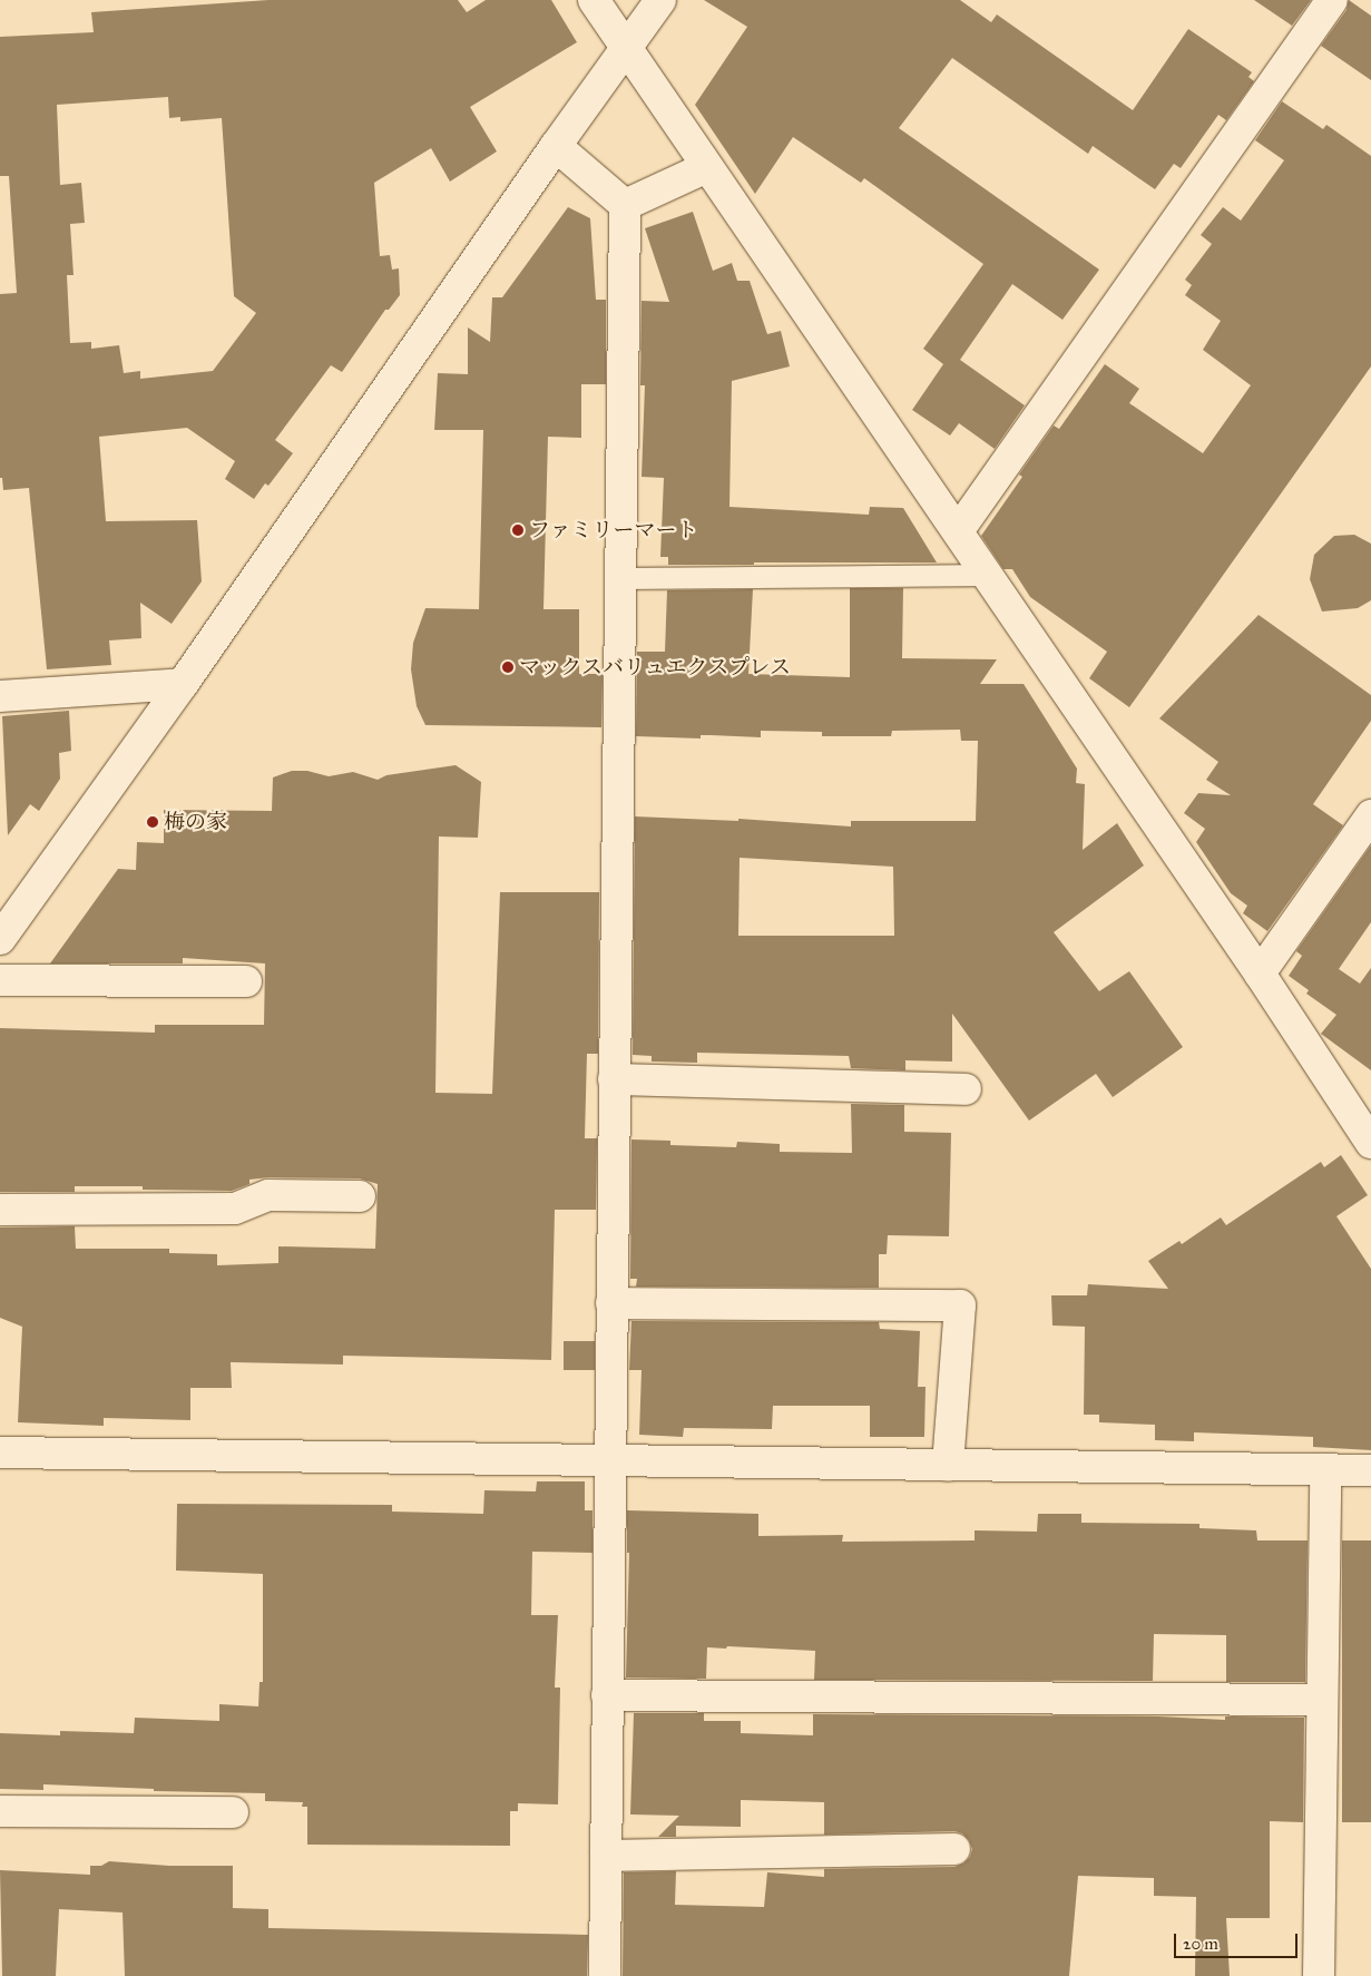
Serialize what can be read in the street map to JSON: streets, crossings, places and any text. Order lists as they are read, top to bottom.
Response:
{
  "places": ["ファミリーマート", "マックスバリュエクスプレス", "梅の家"],
  "scale_bar": "20 m"
}
